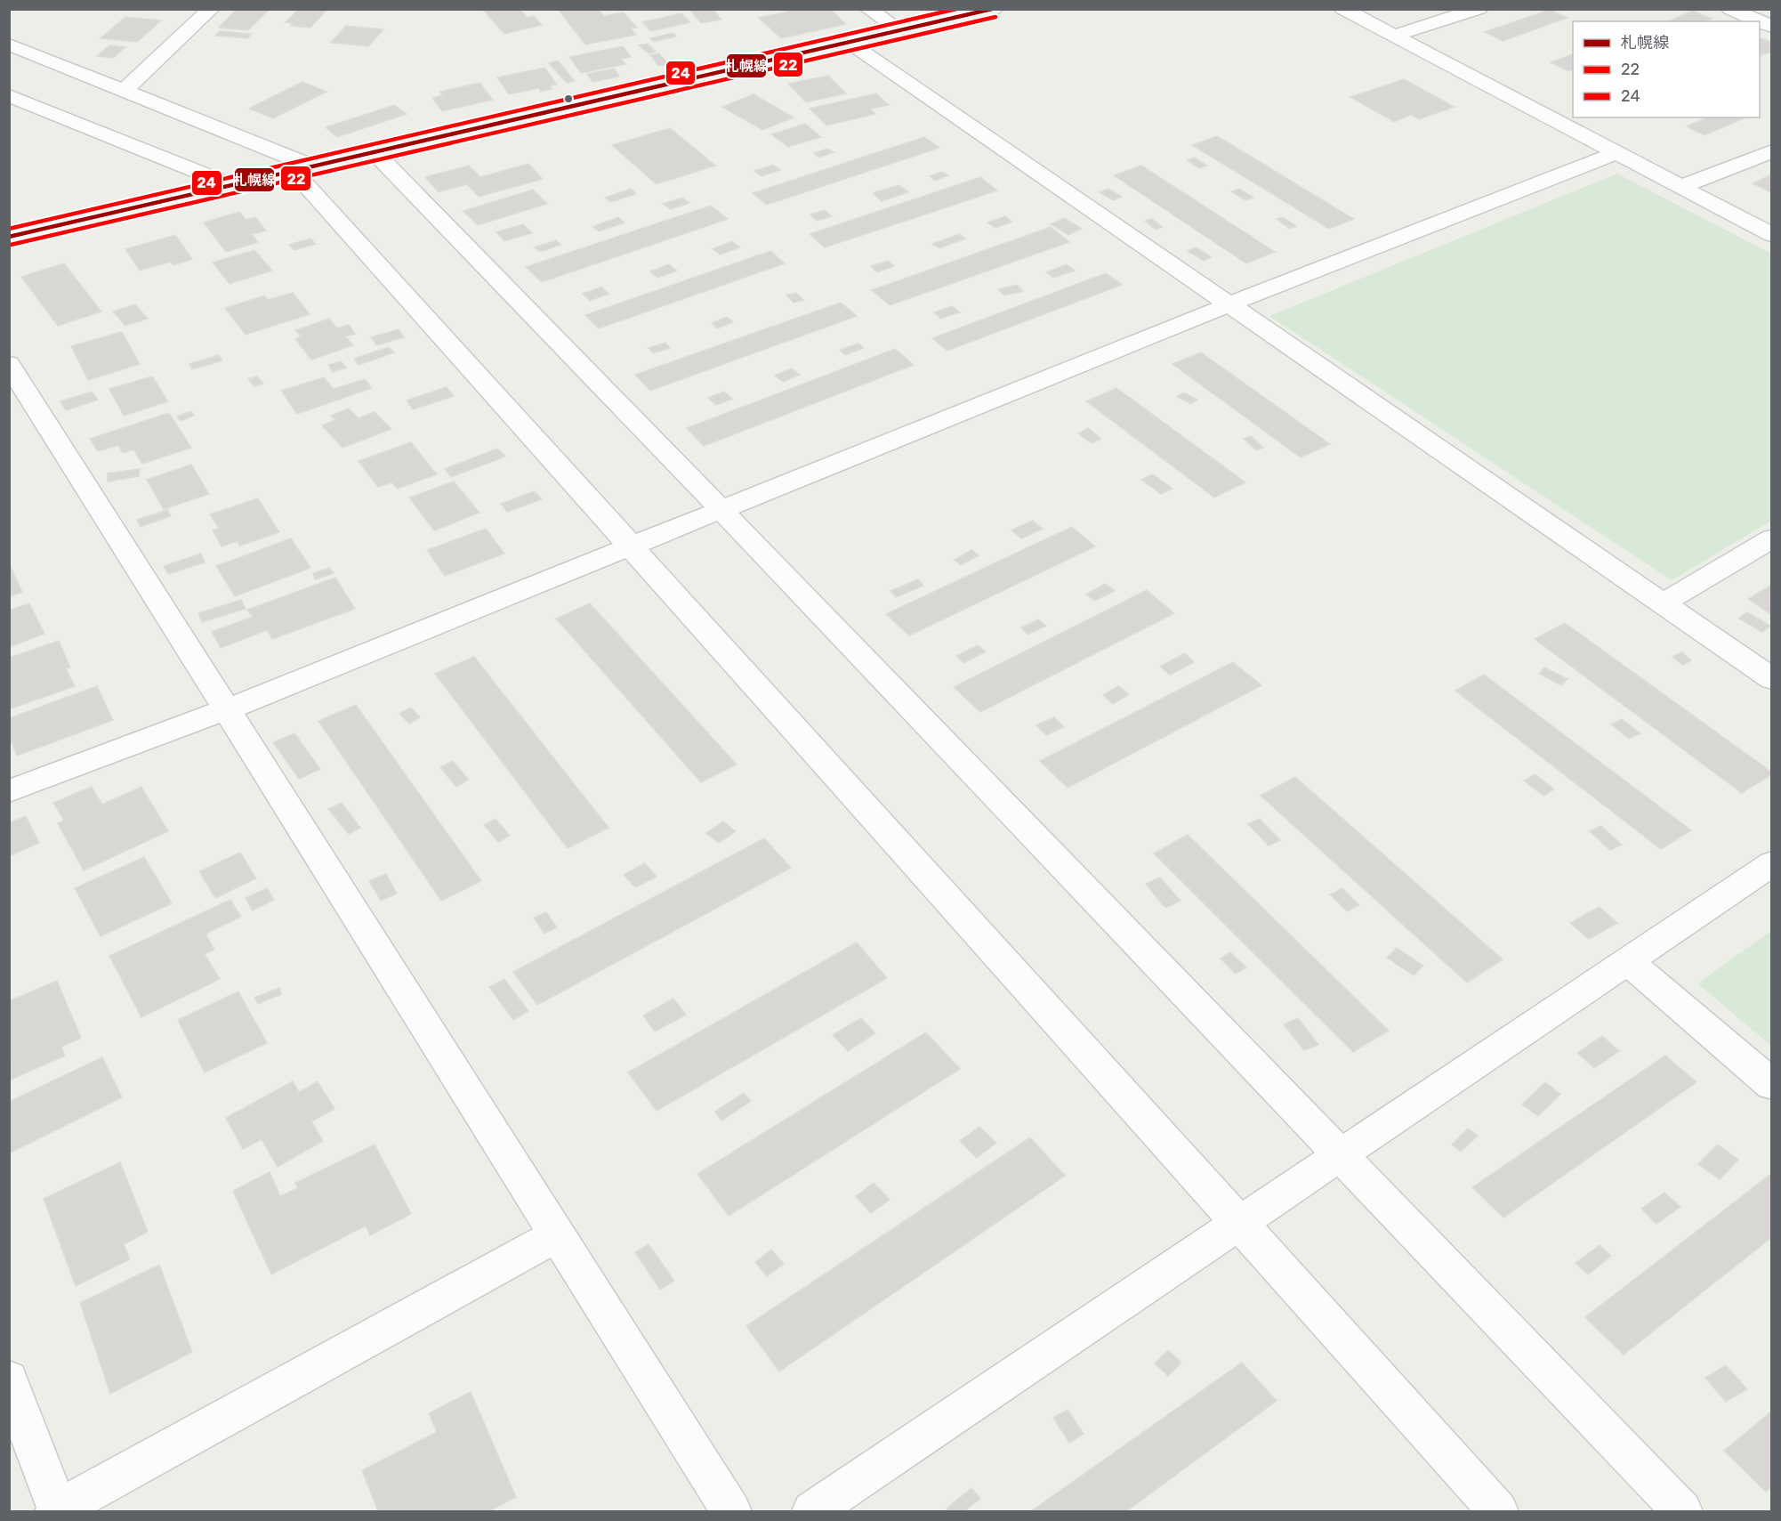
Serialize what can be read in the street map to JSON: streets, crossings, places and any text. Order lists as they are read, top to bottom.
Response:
{
  "lines": ["transit line 札幌線", "transit line 24", "transit line 22"],
  "legend": ["札幌線", "22", "24"]
}
